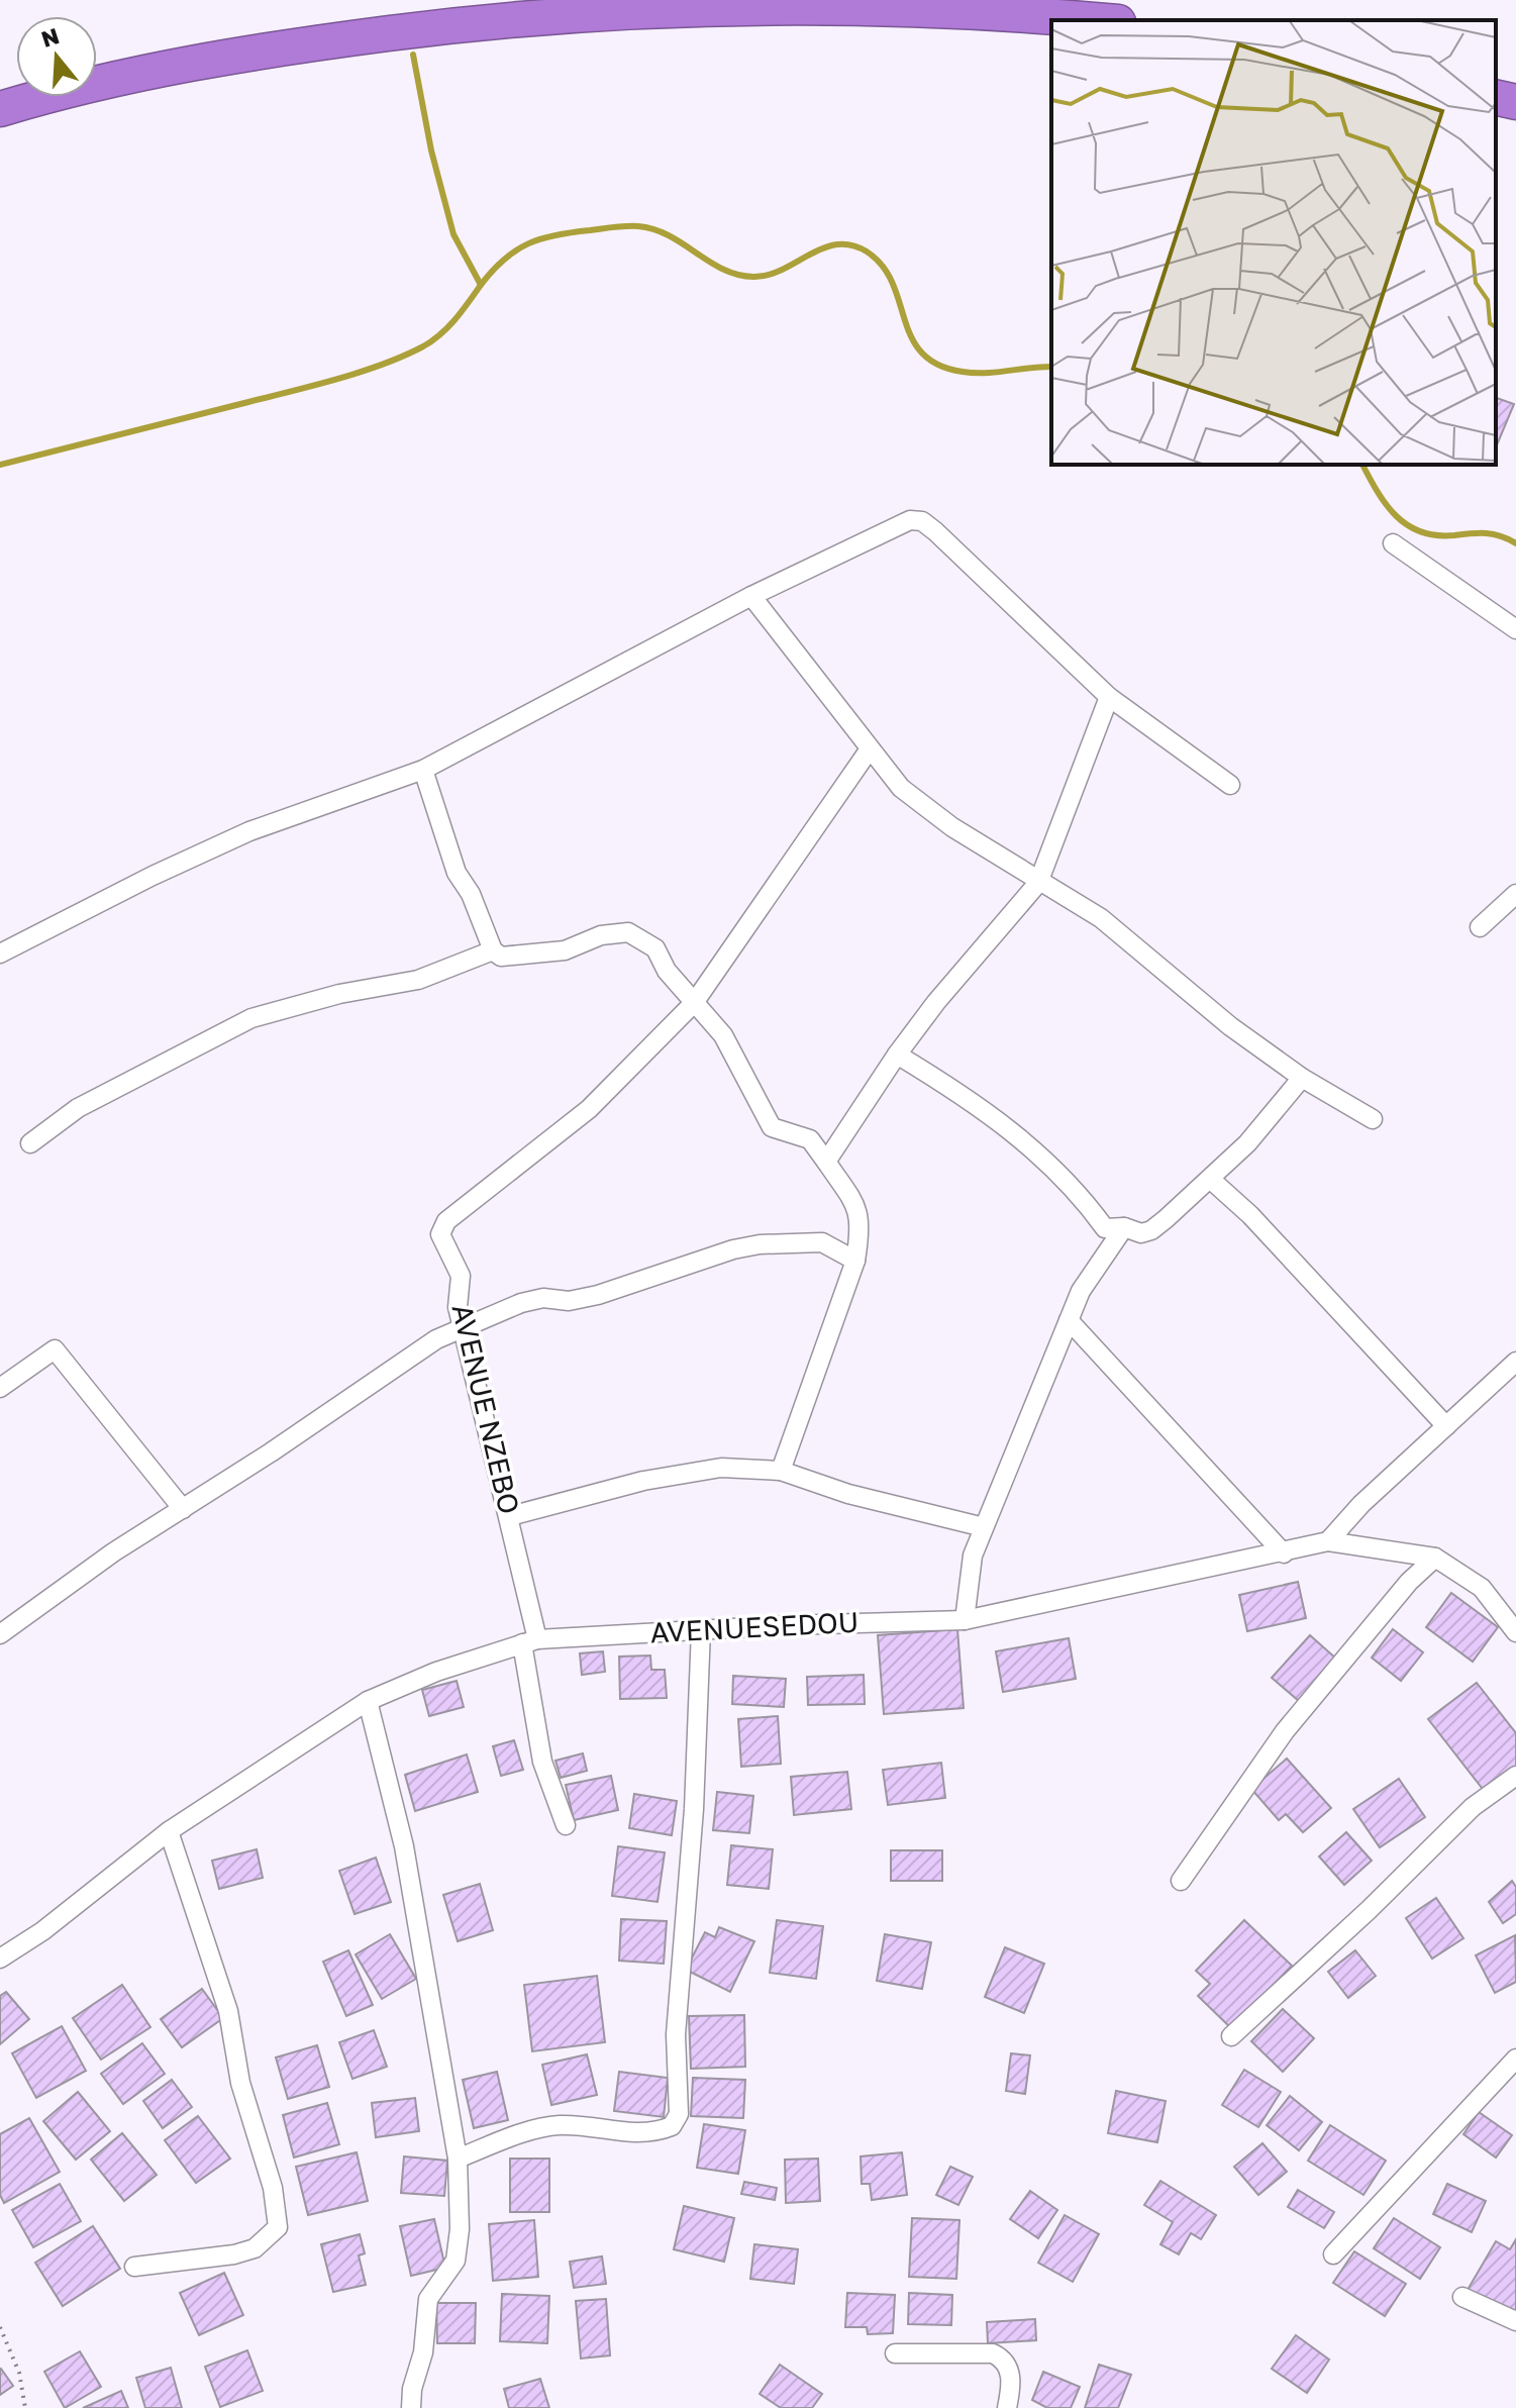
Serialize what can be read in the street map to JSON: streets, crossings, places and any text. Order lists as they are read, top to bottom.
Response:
{
  "streets": {
    "street": ["AVENUE NZEBO", "AVENUESEDOU"]
  },
  "crossings": [
    ["AVENUE NZEBO", "AVENUESEDOU"]
  ],
  "north": "top"
}
